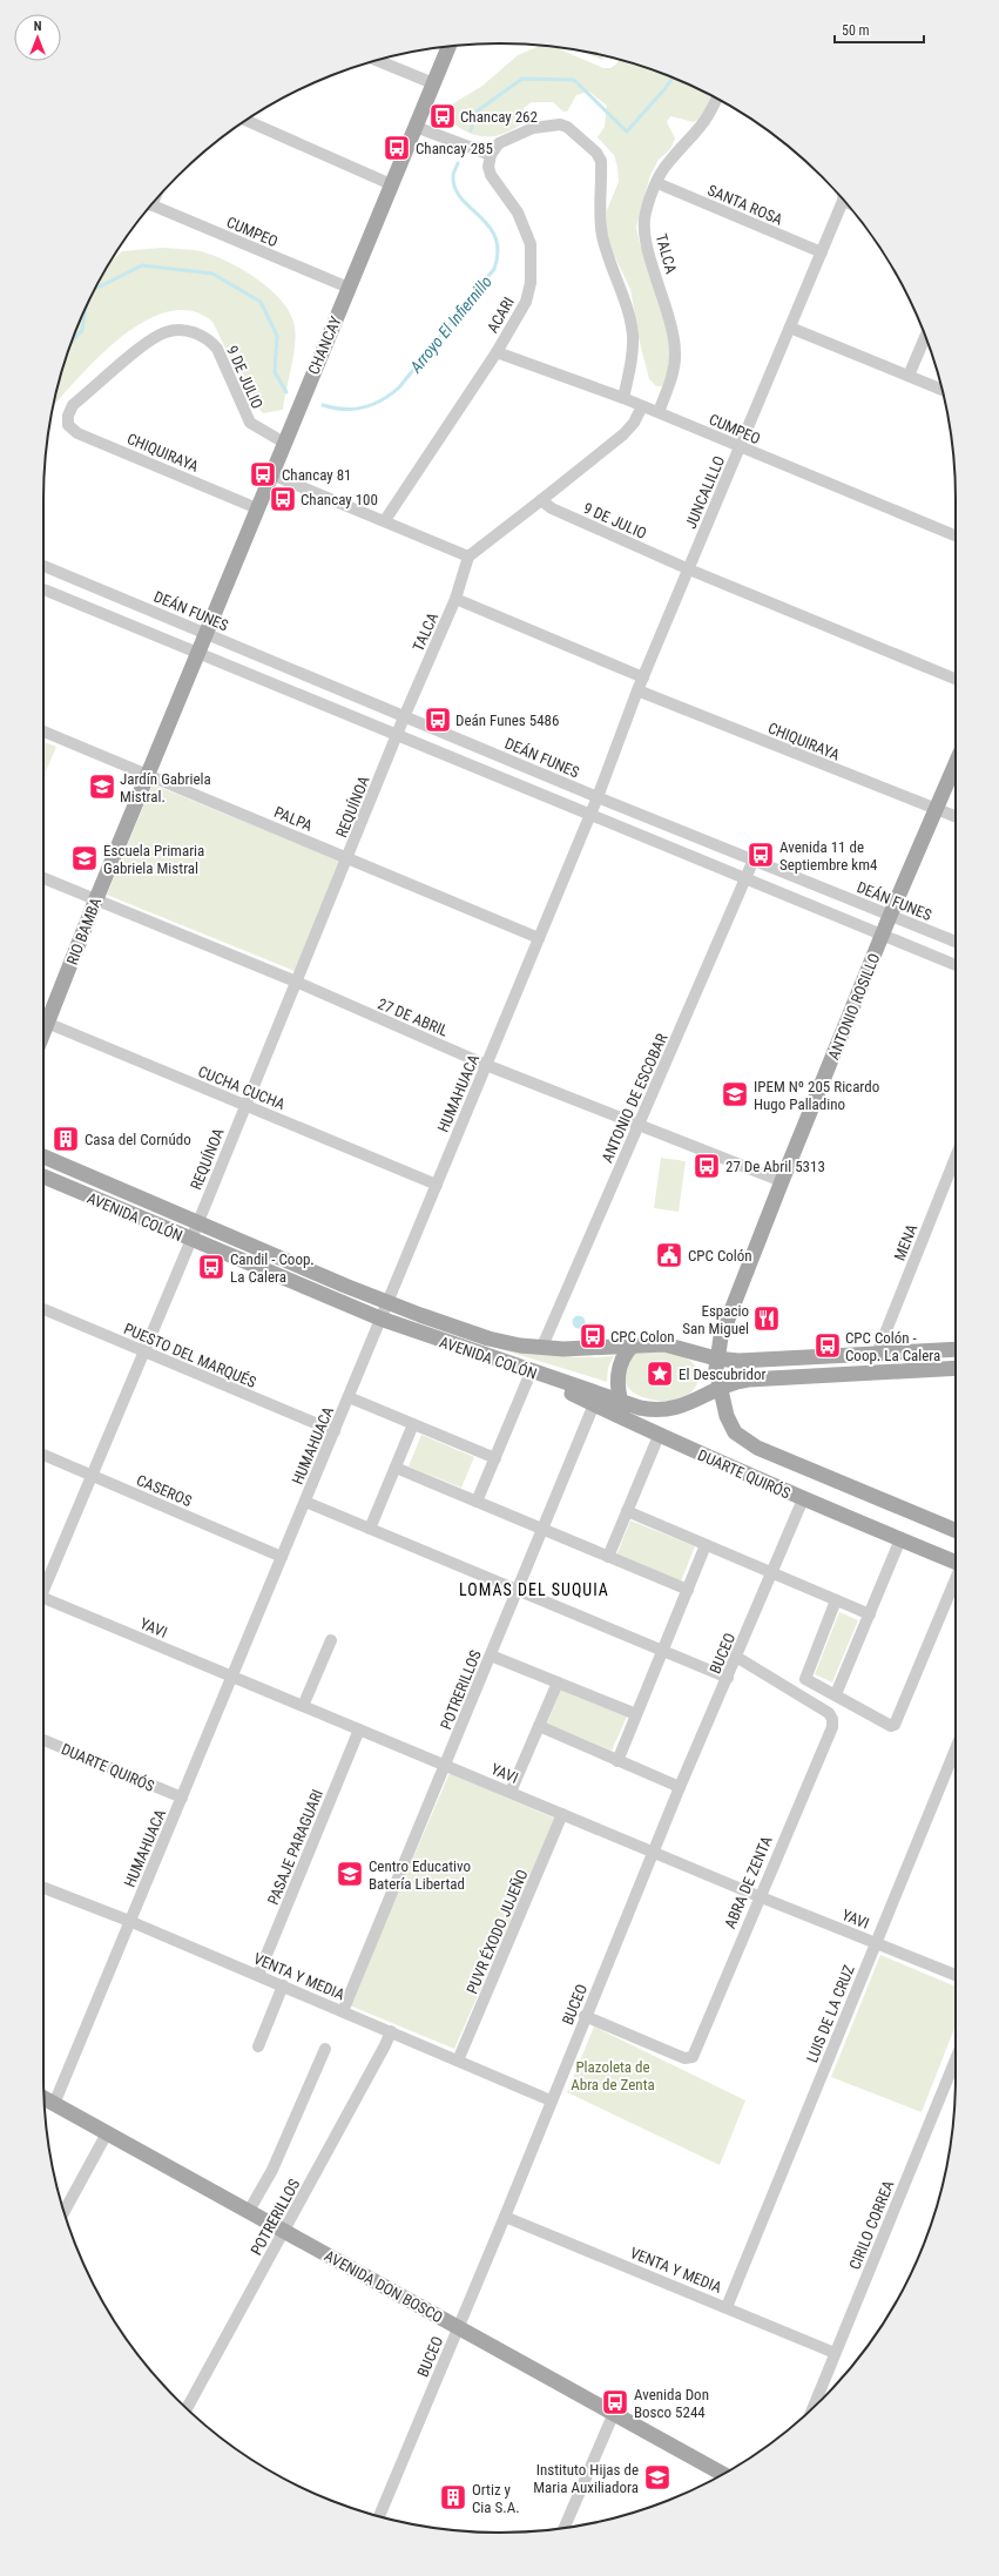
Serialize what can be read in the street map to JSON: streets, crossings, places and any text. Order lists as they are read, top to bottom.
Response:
{
  "streets": {
    "main road": [
      "CHANCAY",
      "RIO BAMBA",
      "ANTONIO ROSILLO",
      "AVENIDA COLÓN",
      "DUARTE QUIRÓS",
      "AVENIDA DON BOSCO"
    ],
    "street": [
      "SANTA ROSA",
      "CUMPEO",
      "TALCA",
      "ACARI",
      "9 DE JULIO",
      "CHIQUIRAYA",
      "JUNCALILLO",
      "DEÁN FUNES",
      "REQUÍNOA",
      "PALPA",
      "27 DE ABRIL",
      "CUCHA CUCHA",
      "HUMAHUACA",
      "ANTONIO DE ESCOBAR",
      "MENA",
      "PUESTO DEL MARQUÉS",
      "CASEROS",
      "YAVI",
      "BUCEO",
      "POTRERILLOS",
      "PASAJE PARAGUARI",
      "ABRA DE ZENTA",
      "PUVR ÉXODO JUJEÑO",
      "VENTA Y MEDIA",
      "LUIS DE LA CRUZ",
      "CIRILO CORREA"
    ]
  },
  "crossings": [
    ["SANTA ROSA", "TALCA"],
    ["SANTA ROSA", "JUNCALILLO"],
    ["CUMPEO", "TALCA"],
    ["CUMPEO", "ACARI"],
    ["CUMPEO", "CHANCAY"],
    ["CUMPEO", "JUNCALILLO"],
    ["TALCA", "DEÁN FUNES"],
    ["TALCA", "REQUÍNOA"],
    ["CHANCAY", "9 DE JULIO"],
    ["CHANCAY", "CHIQUIRAYA"],
    ["CHANCAY", "DEÁN FUNES"],
    ["CHANCAY", "RIO BAMBA"],
    ["9 DE JULIO", "CHIQUIRAYA"],
    ["9 DE JULIO", "JUNCALILLO"],
    ["CHIQUIRAYA", "JUNCALILLO"],
    ["CHIQUIRAYA", "ANTONIO ROSILLO"],
    ["JUNCALILLO", "DEÁN FUNES"],
    ["JUNCALILLO", "HUMAHUACA"],
    ["DEÁN FUNES", "REQUÍNOA"],
    ["DEÁN FUNES", "ANTONIO ROSILLO"],
    ["DEÁN FUNES", "HUMAHUACA"],
    ["DEÁN FUNES", "ANTONIO DE ESCOBAR"],
    ["REQUÍNOA", "PALPA"],
    ["REQUÍNOA", "27 DE ABRIL"],
    ["REQUÍNOA", "CUCHA CUCHA"],
    ["REQUÍNOA", "AVENIDA COLÓN"],
    ["REQUÍNOA", "PUESTO DEL MARQUÉS"],
    ["REQUÍNOA", "CASEROS"],
    ["PALPA", "RIO BAMBA"],
    ["PALPA", "HUMAHUACA"],
    ["RIO BAMBA", "27 DE ABRIL"],
    ["ANTONIO ROSILLO", "27 DE ABRIL"],
    ["ANTONIO ROSILLO", "AVENIDA COLÓN"],
    ["ANTONIO ROSILLO", "DUARTE QUIRÓS"],
    ["27 DE ABRIL", "HUMAHUACA"],
    ["27 DE ABRIL", "ANTONIO DE ESCOBAR"],
    ["CUCHA CUCHA", "HUMAHUACA"],
    ["HUMAHUACA", "AVENIDA COLÓN"],
    ["HUMAHUACA", "PUESTO DEL MARQUÉS"],
    ["HUMAHUACA", "DUARTE QUIRÓS"],
    ["HUMAHUACA", "CASEROS"],
    ["HUMAHUACA", "YAVI"],
    ["HUMAHUACA", "VENTA Y MEDIA"],
    ["HUMAHUACA", "AVENIDA DON BOSCO"],
    ["ANTONIO DE ESCOBAR", "AVENIDA COLÓN"],
    ["AVENIDA COLÓN", "MENA"],
    ["AVENIDA COLÓN", "DUARTE QUIRÓS"],
    ["DUARTE QUIRÓS", "BUCEO"],
    ["DUARTE QUIRÓS", "POTRERILLOS"],
    ["YAVI", "BUCEO"],
    ["YAVI", "POTRERILLOS"],
    ["YAVI", "PASAJE PARAGUARI"],
    ["YAVI", "ABRA DE ZENTA"],
    ["YAVI", "PUVR ÉXODO JUJEÑO"],
    ["YAVI", "LUIS DE LA CRUZ"],
    ["BUCEO", "ABRA DE ZENTA"],
    ["BUCEO", "VENTA Y MEDIA"],
    ["BUCEO", "AVENIDA DON BOSCO"],
    ["POTRERILLOS", "VENTA Y MEDIA"],
    ["POTRERILLOS", "AVENIDA DON BOSCO"],
    ["PASAJE PARAGUARI", "VENTA Y MEDIA"],
    ["PUVR ÉXODO JUJEÑO", "VENTA Y MEDIA"],
    ["VENTA Y MEDIA", "LUIS DE LA CRUZ"],
    ["VENTA Y MEDIA", "CIRILO CORREA"]
  ],
  "districts": ["LOMAS DEL SUQUIA"],
  "water": ["Arroyo El Infiernillo"],
  "parks": ["Plazoleta de Abra de Zenta"],
  "places": {
    "bus stop": [
      "Chancay 262",
      "Chancay 285",
      "Chancay 81",
      "Chancay 100",
      "Deán Funes 5486",
      "Avenida 11 de Septiembre km4",
      "27 De Abril 5313",
      "Candil - Coop. La Calera",
      "CPC Colon",
      "CPC Colón - Coop. La Calera",
      "Avenida Don Bosco 5244"
    ],
    "school or university": [
      "Jardín Gabriela Mistral.",
      "Escuela Primaria Gabriela Mistral",
      "IPEM Nº 205 Ricardo Hugo Palladino",
      "Centro Educativo Batería Libertad",
      "Instituto Hijas de Maria Auxiliadora"
    ],
    "building": ["Casa del Cornúdo", "Ortiz y Cia S.A."],
    "public building": ["CPC Colón"],
    "restaurant": ["Espacio San Miguel"],
    "place": ["El Descubridor"]
  },
  "scale_bar": "50 m",
  "north": "top"
}
